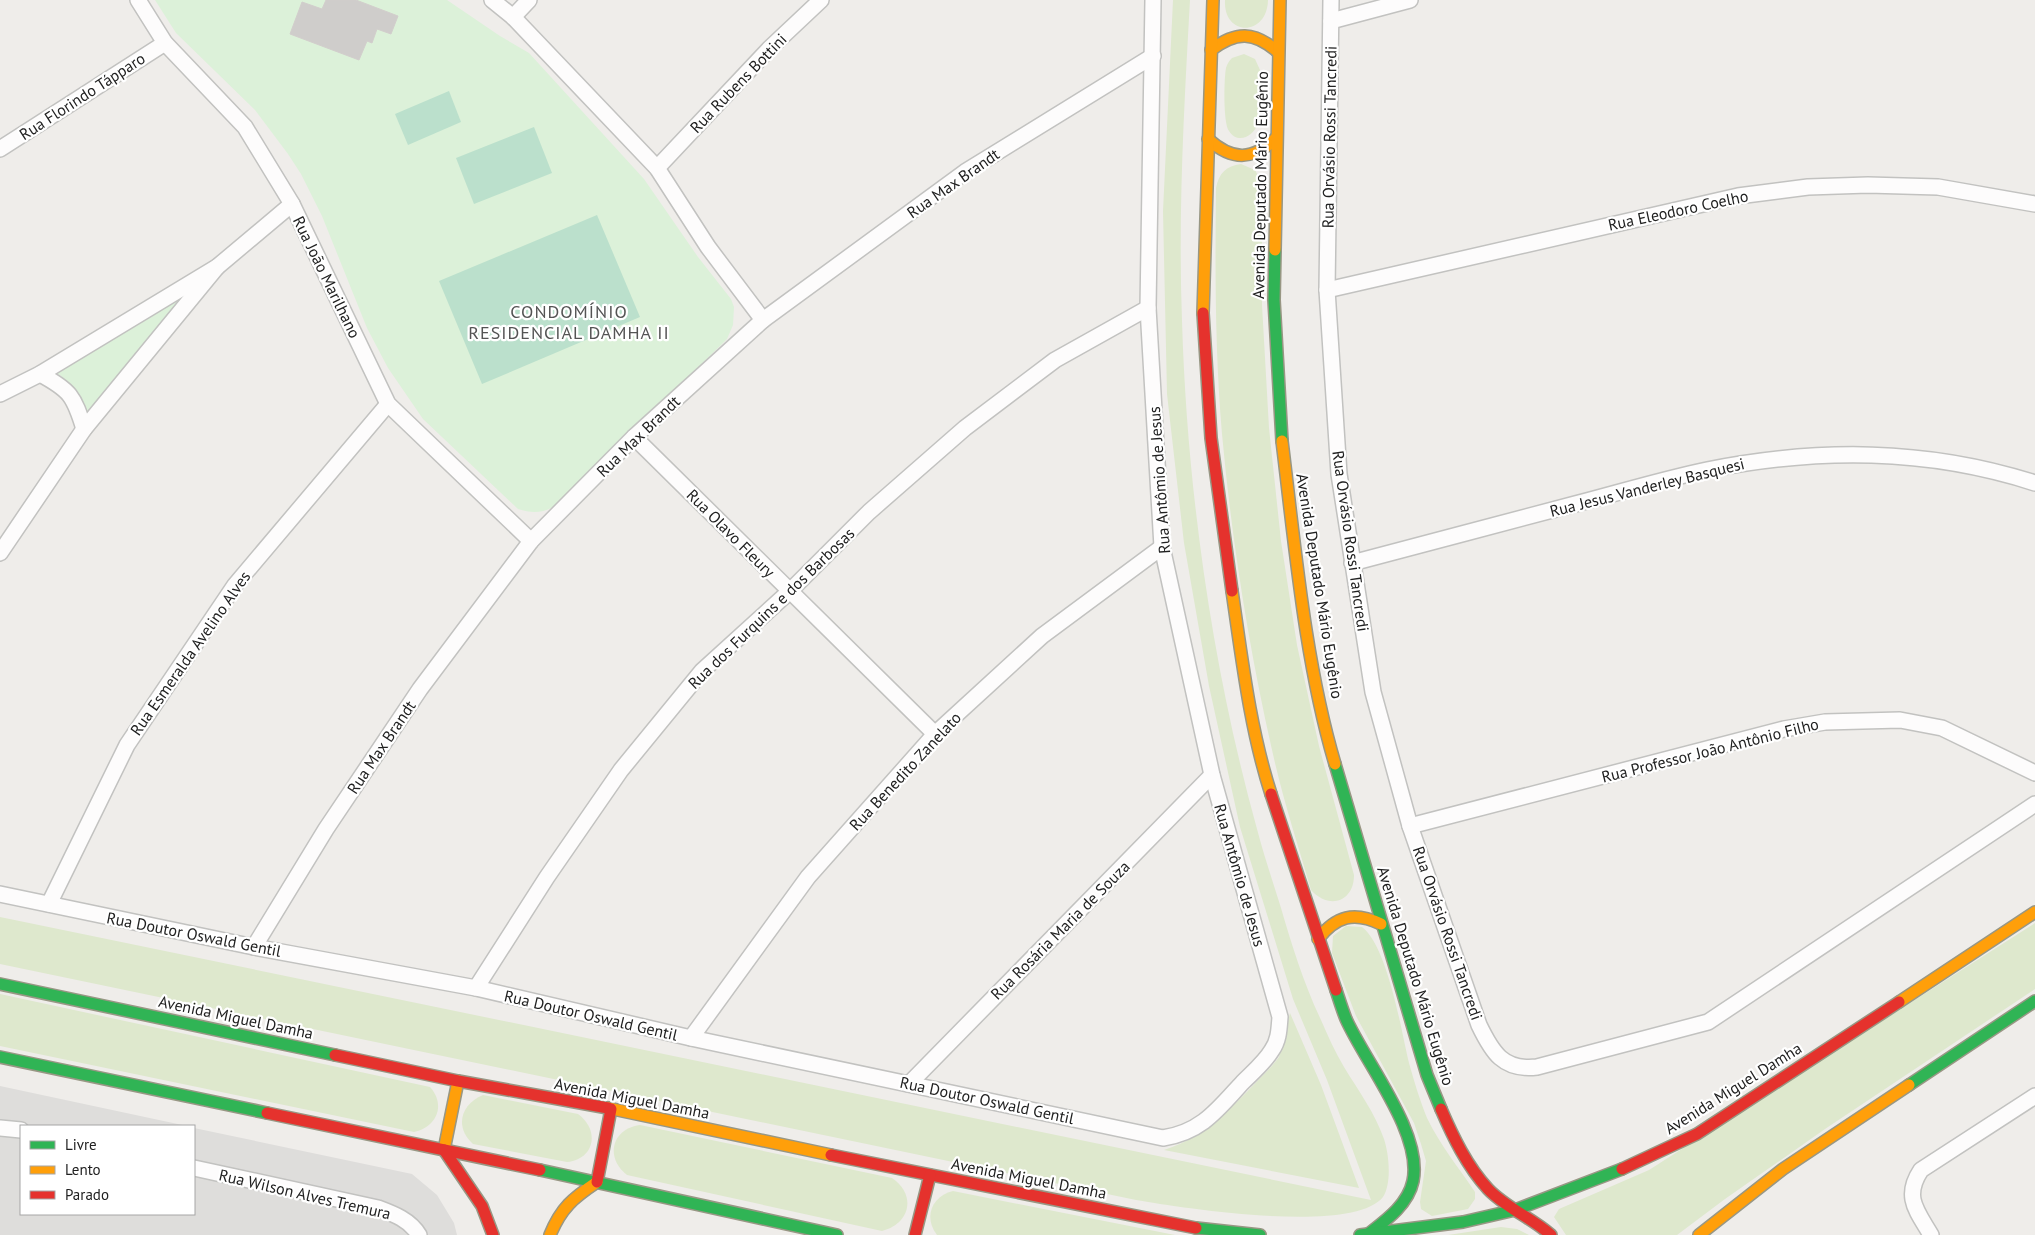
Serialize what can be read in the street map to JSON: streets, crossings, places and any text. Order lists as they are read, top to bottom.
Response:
{
  "streets": {
    "main road": ["Avenida Deputado Mário Eugênio", "Avenida Miguel Damha"],
    "street": [
      "Rua Rubens Bottini",
      "Rua Florindo Tápparo",
      "Rua Orvásio Rossi Tancredi",
      "Rua Max Brandt",
      "Rua Eleodoro Coelho",
      "Rua João Marilhano",
      "Rua Antômio de Jesus",
      "Rua Jesus Vanderley Basquesi",
      "Rua Olavo Fleury",
      "Rua dos Furquins e dos Barbosas",
      "Rua Esmeralda Avelino Alves",
      "Rua Professor João Antônio Filho",
      "Rua Benedito Zanelato",
      "Rua Rosária Maria de Souza",
      "Rua Doutor Oswald Gentil",
      "Rua Wilson Alves Tremura"
    ]
  },
  "crossings": [
    ["Rua Florindo Tápparo", "Rua João Marilhano"],
    ["Rua Orvásio Rossi Tancredi", "Rua Eleodoro Coelho"],
    ["Rua Orvásio Rossi Tancredi", "Rua Jesus Vanderley Basquesi"],
    ["Rua Orvásio Rossi Tancredi", "Rua Professor João Antônio Filho"],
    ["Rua Max Brandt", "Rua João Marilhano"],
    ["Rua Max Brandt", "Rua Antômio de Jesus"],
    ["Rua Max Brandt", "Rua Olavo Fleury"],
    ["Rua Max Brandt", "Rua Doutor Oswald Gentil"],
    ["Avenida Deputado Mário Eugênio", "Avenida Miguel Damha"],
    ["Rua João Marilhano", "Rua Esmeralda Avelino Alves"],
    ["Rua Antômio de Jesus", "Rua dos Furquins e dos Barbosas"],
    ["Rua Antômio de Jesus", "Rua Benedito Zanelato"],
    ["Rua Antômio de Jesus", "Rua Rosária Maria de Souza"],
    ["Rua Antômio de Jesus", "Rua Doutor Oswald Gentil"],
    ["Rua Olavo Fleury", "Rua dos Furquins e dos Barbosas"],
    ["Rua Olavo Fleury", "Rua Benedito Zanelato"],
    ["Rua dos Furquins e dos Barbosas", "Rua Doutor Oswald Gentil"],
    ["Rua Esmeralda Avelino Alves", "Rua Doutor Oswald Gentil"],
    ["Rua Benedito Zanelato", "Rua Doutor Oswald Gentil"],
    ["Rua Rosária Maria de Souza", "Rua Doutor Oswald Gentil"]
  ],
  "districts": ["CONDOMÍNIO RESIDENCIAL DAMHA II"],
  "legend": ["Livre", "Lento", "Parado"]
}
